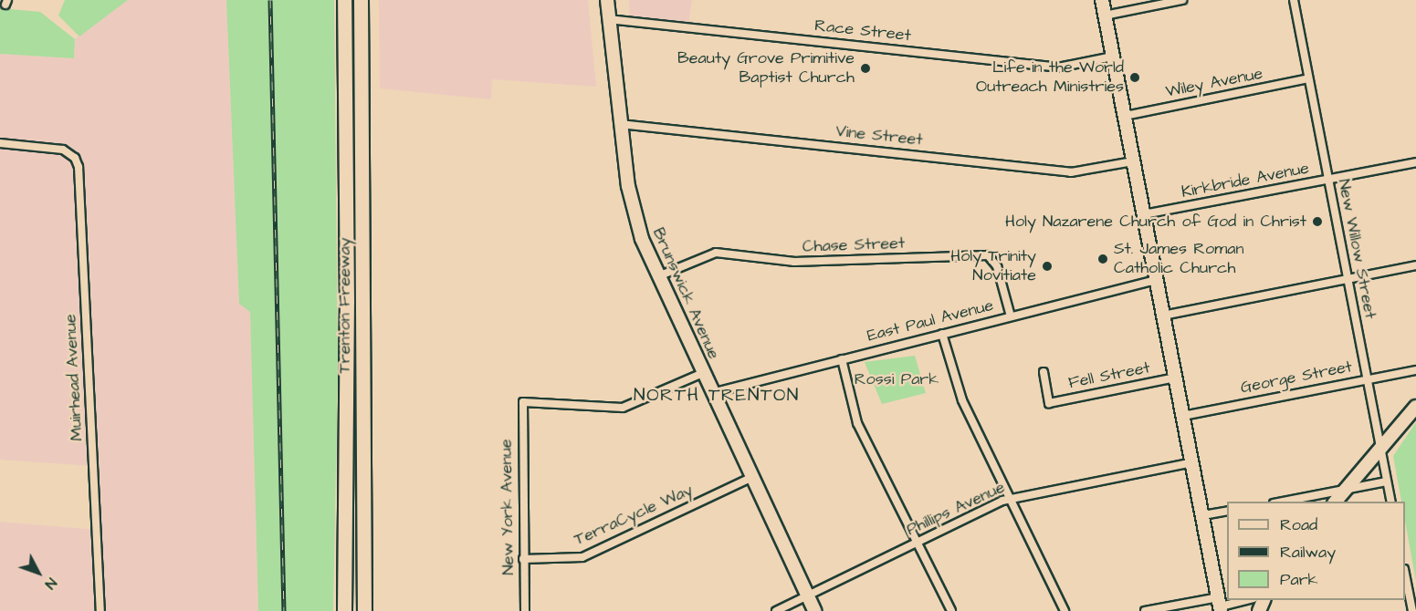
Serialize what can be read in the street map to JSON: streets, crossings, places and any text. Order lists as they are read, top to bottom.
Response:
{
  "streets": {
    "highway": ["Trenton Freeway"],
    "main road": ["Brunswick Avenue"],
    "street": [
      "Race Street",
      "Wiley Avenue",
      "Vine Street",
      "Kirkbride Avenue",
      "Chase Street",
      "New Willow Street",
      "East Paul Avenue",
      "Fell Street",
      "Muirhead Avenue",
      "George Street",
      "New York Avenue",
      "Phillips Avenue",
      "TerraCycle Way"
    ]
  },
  "crossings": [
    ["Race Street", "Brunswick Avenue"],
    ["Wiley Avenue", "New Willow Street"],
    ["Vine Street", "Brunswick Avenue"],
    ["Kirkbride Avenue", "New Willow Street"],
    ["Chase Street", "Brunswick Avenue"],
    ["Chase Street", "East Paul Avenue"],
    ["New Willow Street", "George Street"],
    ["Brunswick Avenue", "East Paul Avenue"],
    ["Brunswick Avenue", "New York Avenue"],
    ["Brunswick Avenue", "Phillips Avenue"],
    ["Brunswick Avenue", "TerraCycle Way"],
    ["New York Avenue", "TerraCycle Way"]
  ],
  "districts": ["NORTH TRENTON"],
  "parks": ["Rossi Park"],
  "places": [
    "Beauty Grove Primitive Baptist Church",
    "Life in the World Outreach Ministries",
    "Holy Nazarene Church of God in Christ",
    "St. James Roman Catholic Church",
    "Holy Trinity Novitiate"
  ],
  "legend": ["Road", "Railway", "Park"],
  "north": "bottom right"
}
